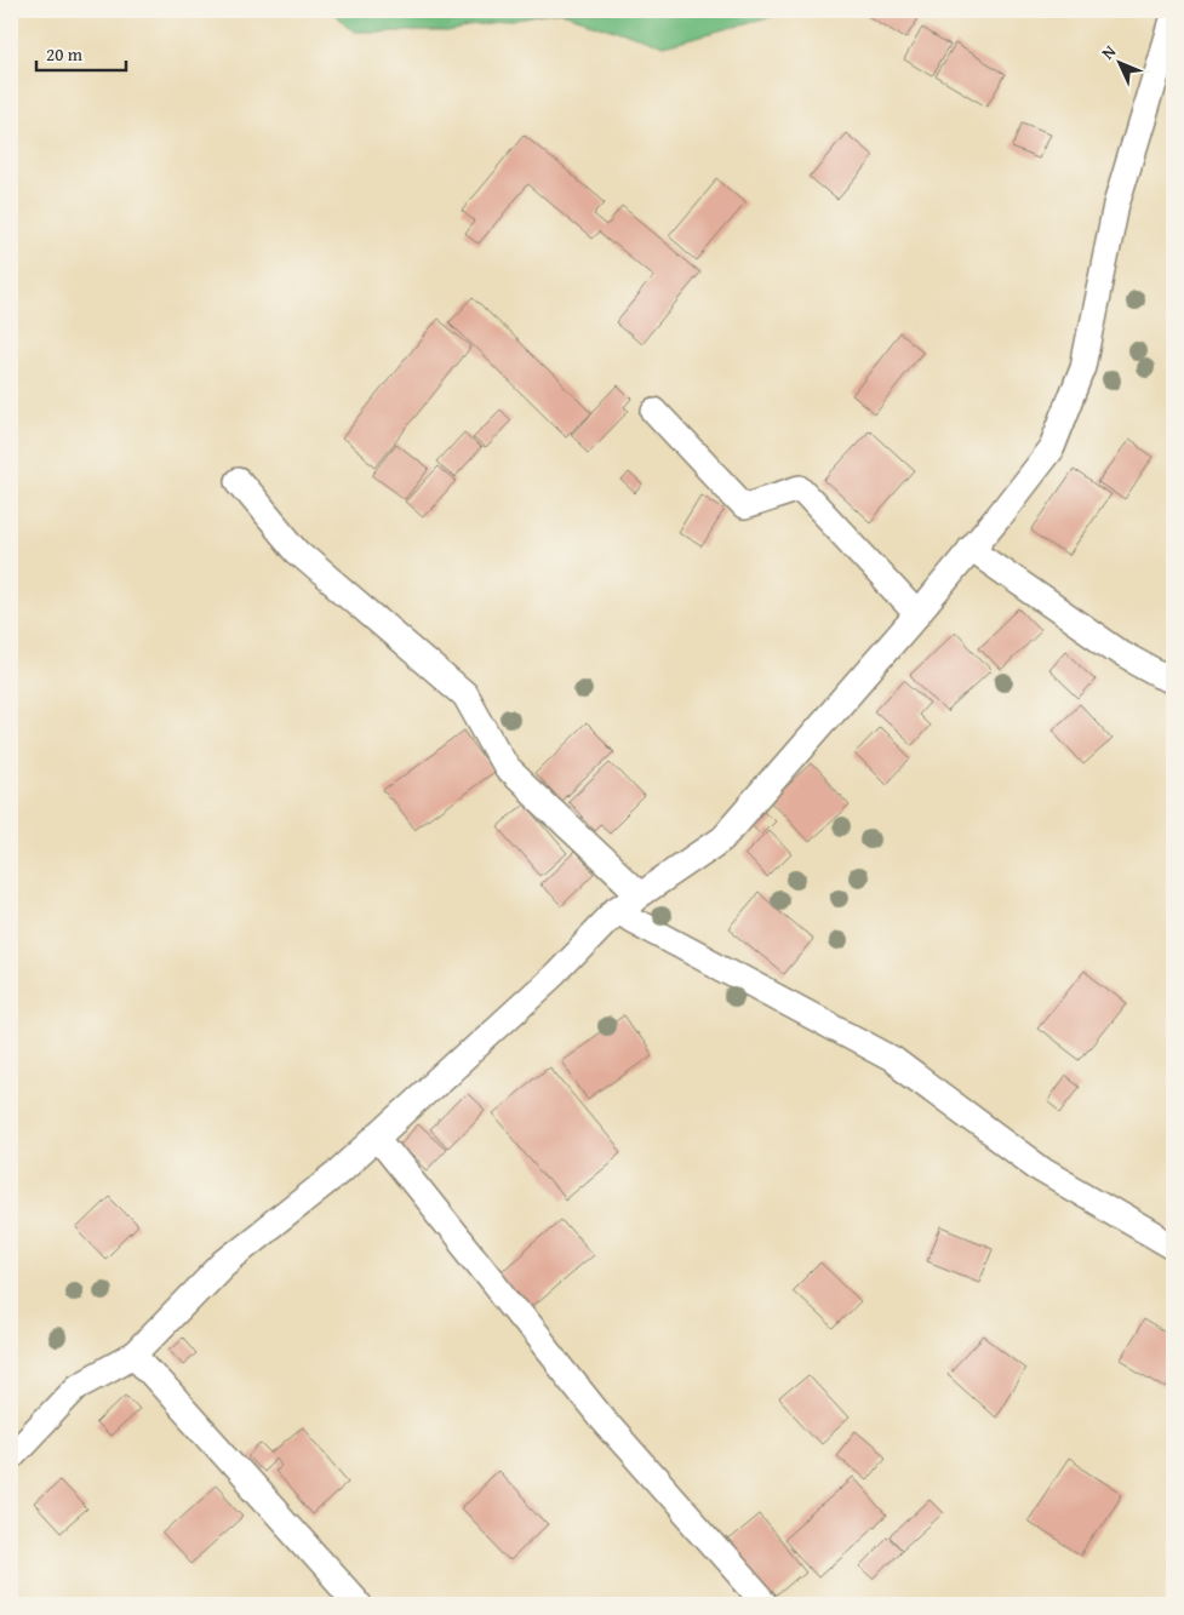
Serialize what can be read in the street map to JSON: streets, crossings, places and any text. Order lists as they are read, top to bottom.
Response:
{
  "scale_bar": "20 m",
  "north": "top left"
}
